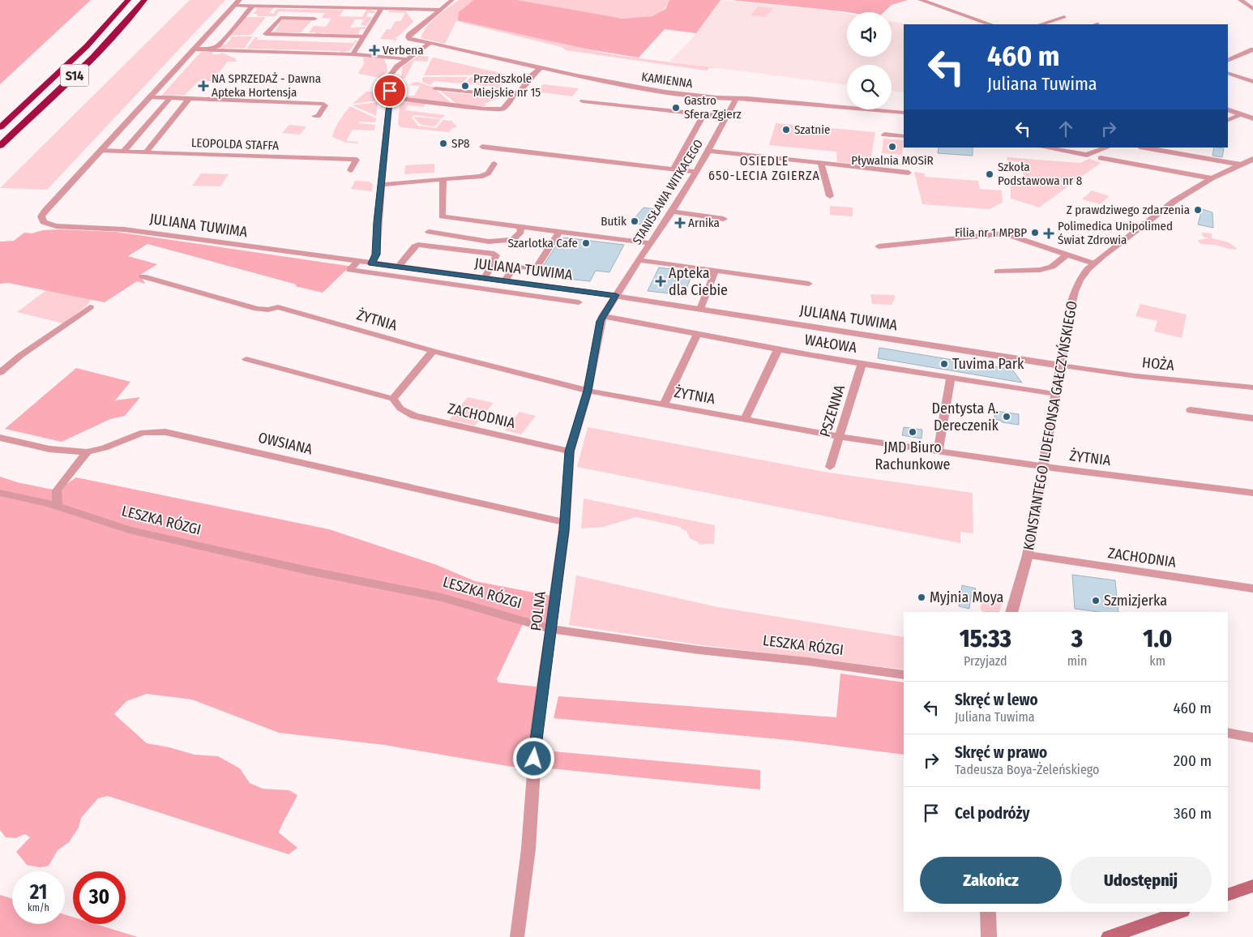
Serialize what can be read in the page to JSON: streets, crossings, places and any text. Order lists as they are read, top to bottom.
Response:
{
  "streets": {
    "highway": ["S14"],
    "street": [
      "KAMIENNA",
      "LEOPOLDA STAFFA",
      "STANISŁAWA WITKACEGO",
      "JULIANA TUWIMA",
      "ŻYTNIA",
      "WAŁOWA",
      "HOŻA",
      "PSZENNA",
      "ZACHODNIA",
      "KONSTANTEGO ILDEFONSA GAŁCZYŃSKIEGO",
      "OWSIANA",
      "LESZKA RÓZGI",
      "POLNA"
    ]
  },
  "crossings": [
    ["KAMIENNA", "STANISŁAWA WITKACEGO"],
    ["LEOPOLDA STAFFA", "JULIANA TUWIMA"],
    ["STANISŁAWA WITKACEGO", "JULIANA TUWIMA"],
    ["STANISŁAWA WITKACEGO", "POLNA"],
    ["JULIANA TUWIMA", "HOŻA"],
    ["JULIANA TUWIMA", "KONSTANTEGO ILDEFONSA GAŁCZYŃSKIEGO"],
    ["JULIANA TUWIMA", "POLNA"],
    ["ŻYTNIA", "PSZENNA"],
    ["ŻYTNIA", "KONSTANTEGO ILDEFONSA GAŁCZYŃSKIEGO"],
    ["ŻYTNIA", "POLNA"],
    ["WAŁOWA", "PSZENNA"],
    ["WAŁOWA", "KONSTANTEGO ILDEFONSA GAŁCZYŃSKIEGO"],
    ["WAŁOWA", "POLNA"],
    ["HOŻA", "KONSTANTEGO ILDEFONSA GAŁCZYŃSKIEGO"],
    ["ZACHODNIA", "KONSTANTEGO ILDEFONSA GAŁCZYŃSKIEGO"],
    ["ZACHODNIA", "POLNA"],
    ["OWSIANA", "POLNA"],
    ["LESZKA RÓZGI", "POLNA"]
  ],
  "districts": ["OSIEDLE 650-LECIA ZGIERZA"],
  "places": {
    "health": [
      "Verbena",
      "NA SPRZEDAŻ - Dawna Apteka Hortensja",
      "Arnika",
      "Polimedica Unipolimed Świat Zdrowia",
      "Apteka dla Ciebie"
    ],
    "other": [
      "Przedszkole Miejskie nr 15",
      "Gastro Sfera Zgierz",
      "Szatnie",
      "SP8",
      "Pływalnia MOSiR",
      "Szkoła Podstawowa nr 8",
      "Z prawdziwego zdarzenia",
      "Butik",
      "Filia nr 1 MPBP",
      "Szarlotka Cafe",
      "Tuvima Park",
      "Dentysta A. Dereczenik",
      "JMD Biuro Rachunkowe",
      "Myjnia Moya",
      "Szmizjerka"
    ]
  },
  "page": {
    "turn": ["460 m", "Juliana Tuwima"],
    "eta": [
      "15:33",
      "Przyjazd",
      "3",
      "min",
      "1.0",
      "km"
    ],
    "list": [
      {
        "name": "Skręć w lewo",
        "note": "Juliana Tuwima",
        "value": "460 m"
      },
      {
        "name": "Skręć w prawo",
        "note": "Tadeusza Boya-Żeleńskiego",
        "value": "200 m"
      },
      {
        "name": "Cel podróży",
        "value": "360 m"
      }
    ],
    "buttons": ["Zakończ", "Udostępnij"],
    "speed": "21 km/h",
    "limit": "30"
  }
}
